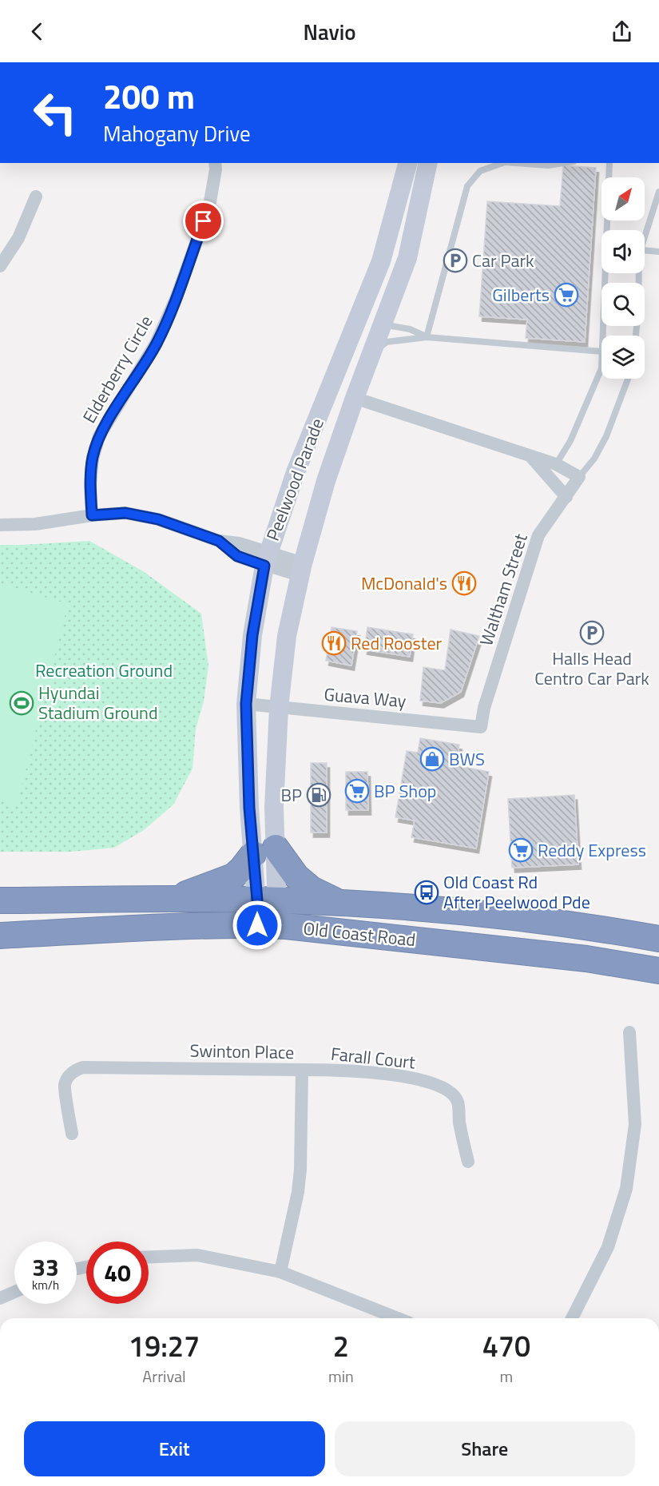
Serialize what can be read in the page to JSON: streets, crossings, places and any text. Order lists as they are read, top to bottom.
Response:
{
  "streets": {
    "highway": ["Old Coast Road"],
    "street": [
      "Elderberry Circle",
      "Peelwood Parade",
      "Waltham Street",
      "Guava Way",
      "Swinton Place",
      "Farall Court"
    ]
  },
  "crossings": [
    ["Peelwood Parade", "Guava Way"],
    ["Peelwood Parade", "Old Coast Road"],
    ["Waltham Street", "Guava Way"],
    ["Swinton Place", "Farall Court"]
  ],
  "parks": ["Recreation Ground"],
  "places": {
    "parking": ["Car Park", "Halls Head Centro Car Park"],
    "supermarket": ["Gilberts", "BP Shop", "Reddy Express"],
    "restaurant": ["McDonald's", "Red Rooster"],
    "sports": ["Hyundai Stadium Ground"],
    "shop": ["BWS"],
    "fuel station": ["BP"],
    "bus stop": ["Old Coast Rd After Peelwood Pde"]
  },
  "north": "top right",
  "page": {
    "header": "Navio",
    "turn": ["200 m", "Mahogany Drive"],
    "speed": "33 km/h",
    "limit": "40",
    "eta": [
      "19:27",
      "Arrival",
      "2",
      "min",
      "470",
      "m"
    ],
    "buttons": ["Exit", "Share"]
  }
}
